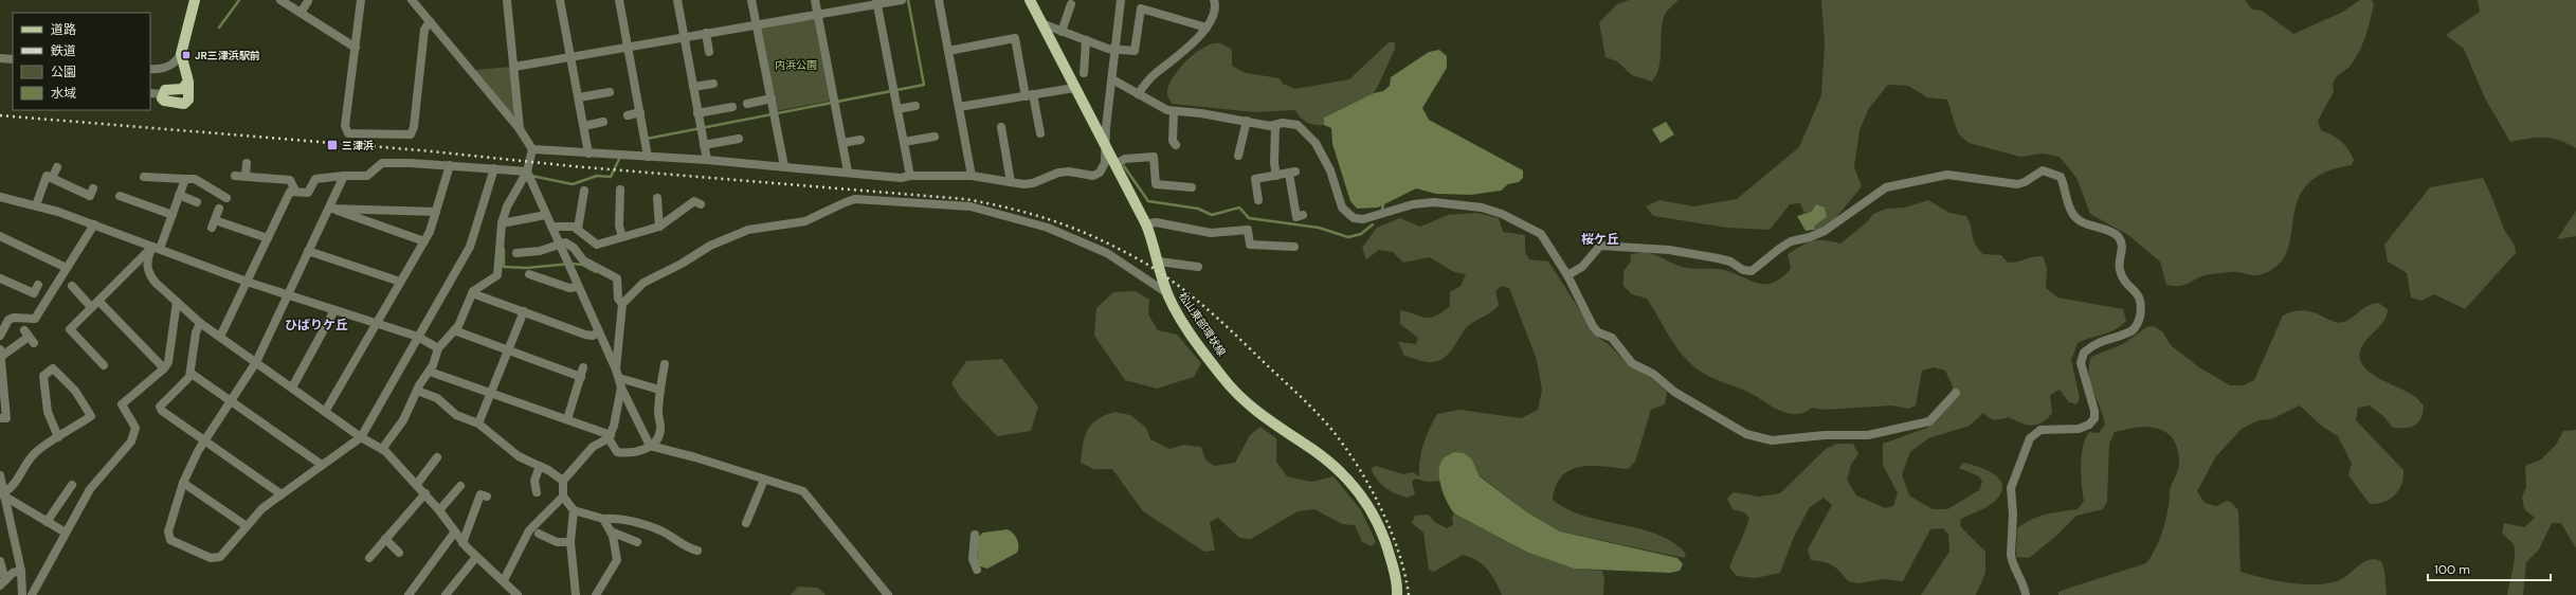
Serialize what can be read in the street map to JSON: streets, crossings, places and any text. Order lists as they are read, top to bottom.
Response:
{
  "streets": {
    "main road": ["松山東部環状線"]
  },
  "districts": ["桜ケ丘", "ひばりケ丘"],
  "parks": ["内浜公園"],
  "places": {
    "transit": ["JR三津浜駅前", "三津浜"]
  },
  "legend": [
    "道路",
    "鉄道",
    "公園",
    "水域"
  ],
  "scale_bar": "100 m"
}
